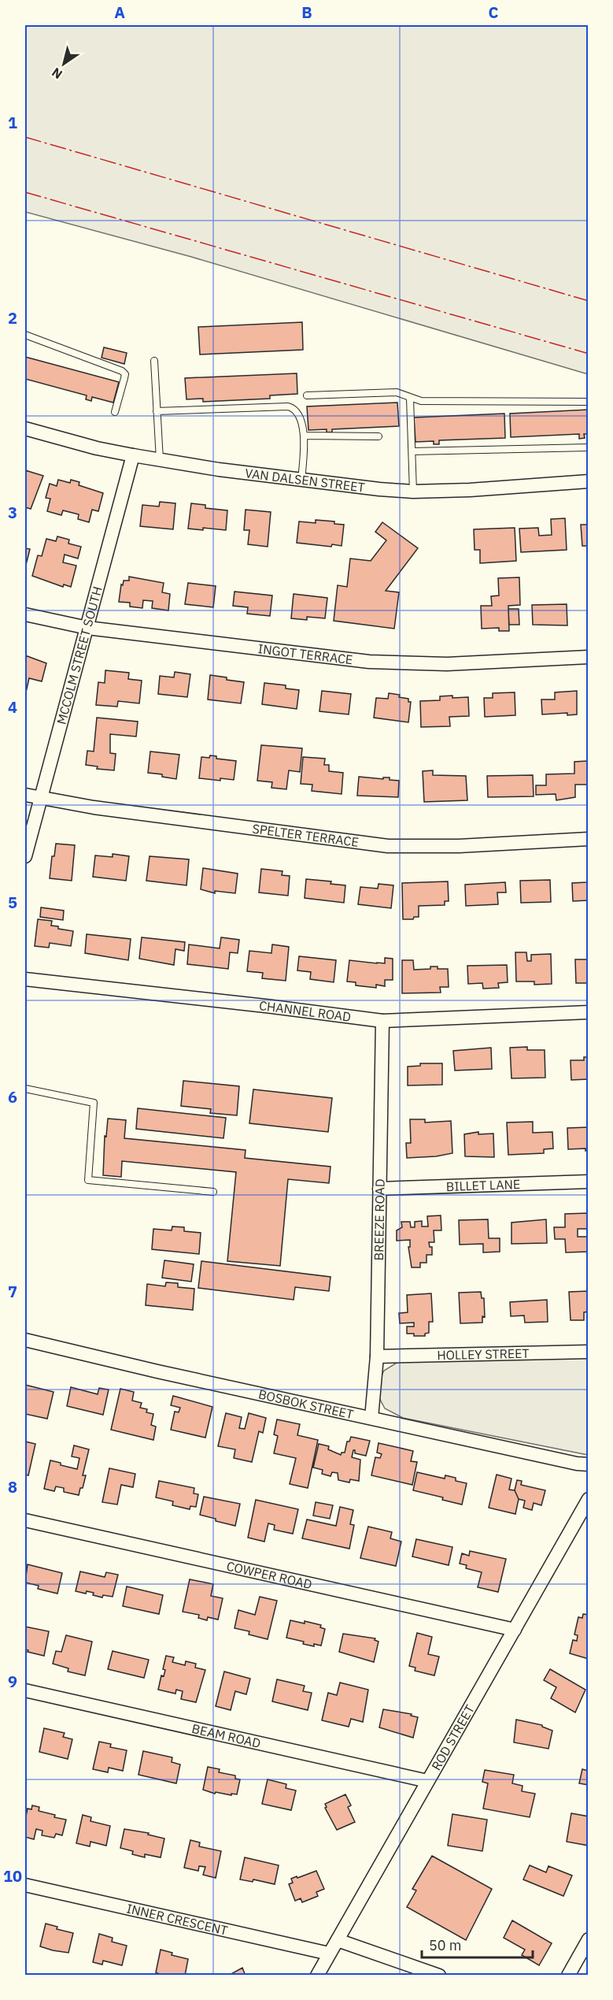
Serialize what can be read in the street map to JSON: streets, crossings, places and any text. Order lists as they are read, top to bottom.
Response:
{
  "streets": {
    "street": [
      "VAN DALSEN STREET",
      "INGOT TERRACE",
      "MCCOLM STREET SOUTH",
      "SPELTER TERRACE",
      "CHANNEL ROAD",
      "BILLET LANE",
      "BREEZE ROAD",
      "HOLLEY STREET",
      "BOSBOK STREET",
      "COWPER ROAD",
      "BEAM ROAD",
      "ROD STREET",
      "INNER CRESCENT"
    ]
  },
  "crossings": [
    ["VAN DALSEN STREET", "MCCOLM STREET SOUTH"],
    ["INGOT TERRACE", "MCCOLM STREET SOUTH"],
    ["MCCOLM STREET SOUTH", "SPELTER TERRACE"],
    ["CHANNEL ROAD", "BREEZE ROAD"],
    ["BILLET LANE", "BREEZE ROAD"],
    ["BREEZE ROAD", "HOLLEY STREET"],
    ["BREEZE ROAD", "BOSBOK STREET"],
    ["COWPER ROAD", "ROD STREET"],
    ["BEAM ROAD", "ROD STREET"],
    ["ROD STREET", "INNER CRESCENT"]
  ],
  "scale_bar": "50 m",
  "north": "bottom left",
  "grid": {
    "columns": ["A", "B", "C"],
    "rows": [
      "1",
      "2",
      "3",
      "4",
      "5",
      "6",
      "7",
      "8",
      "9",
      "10"
    ]
  }
}
